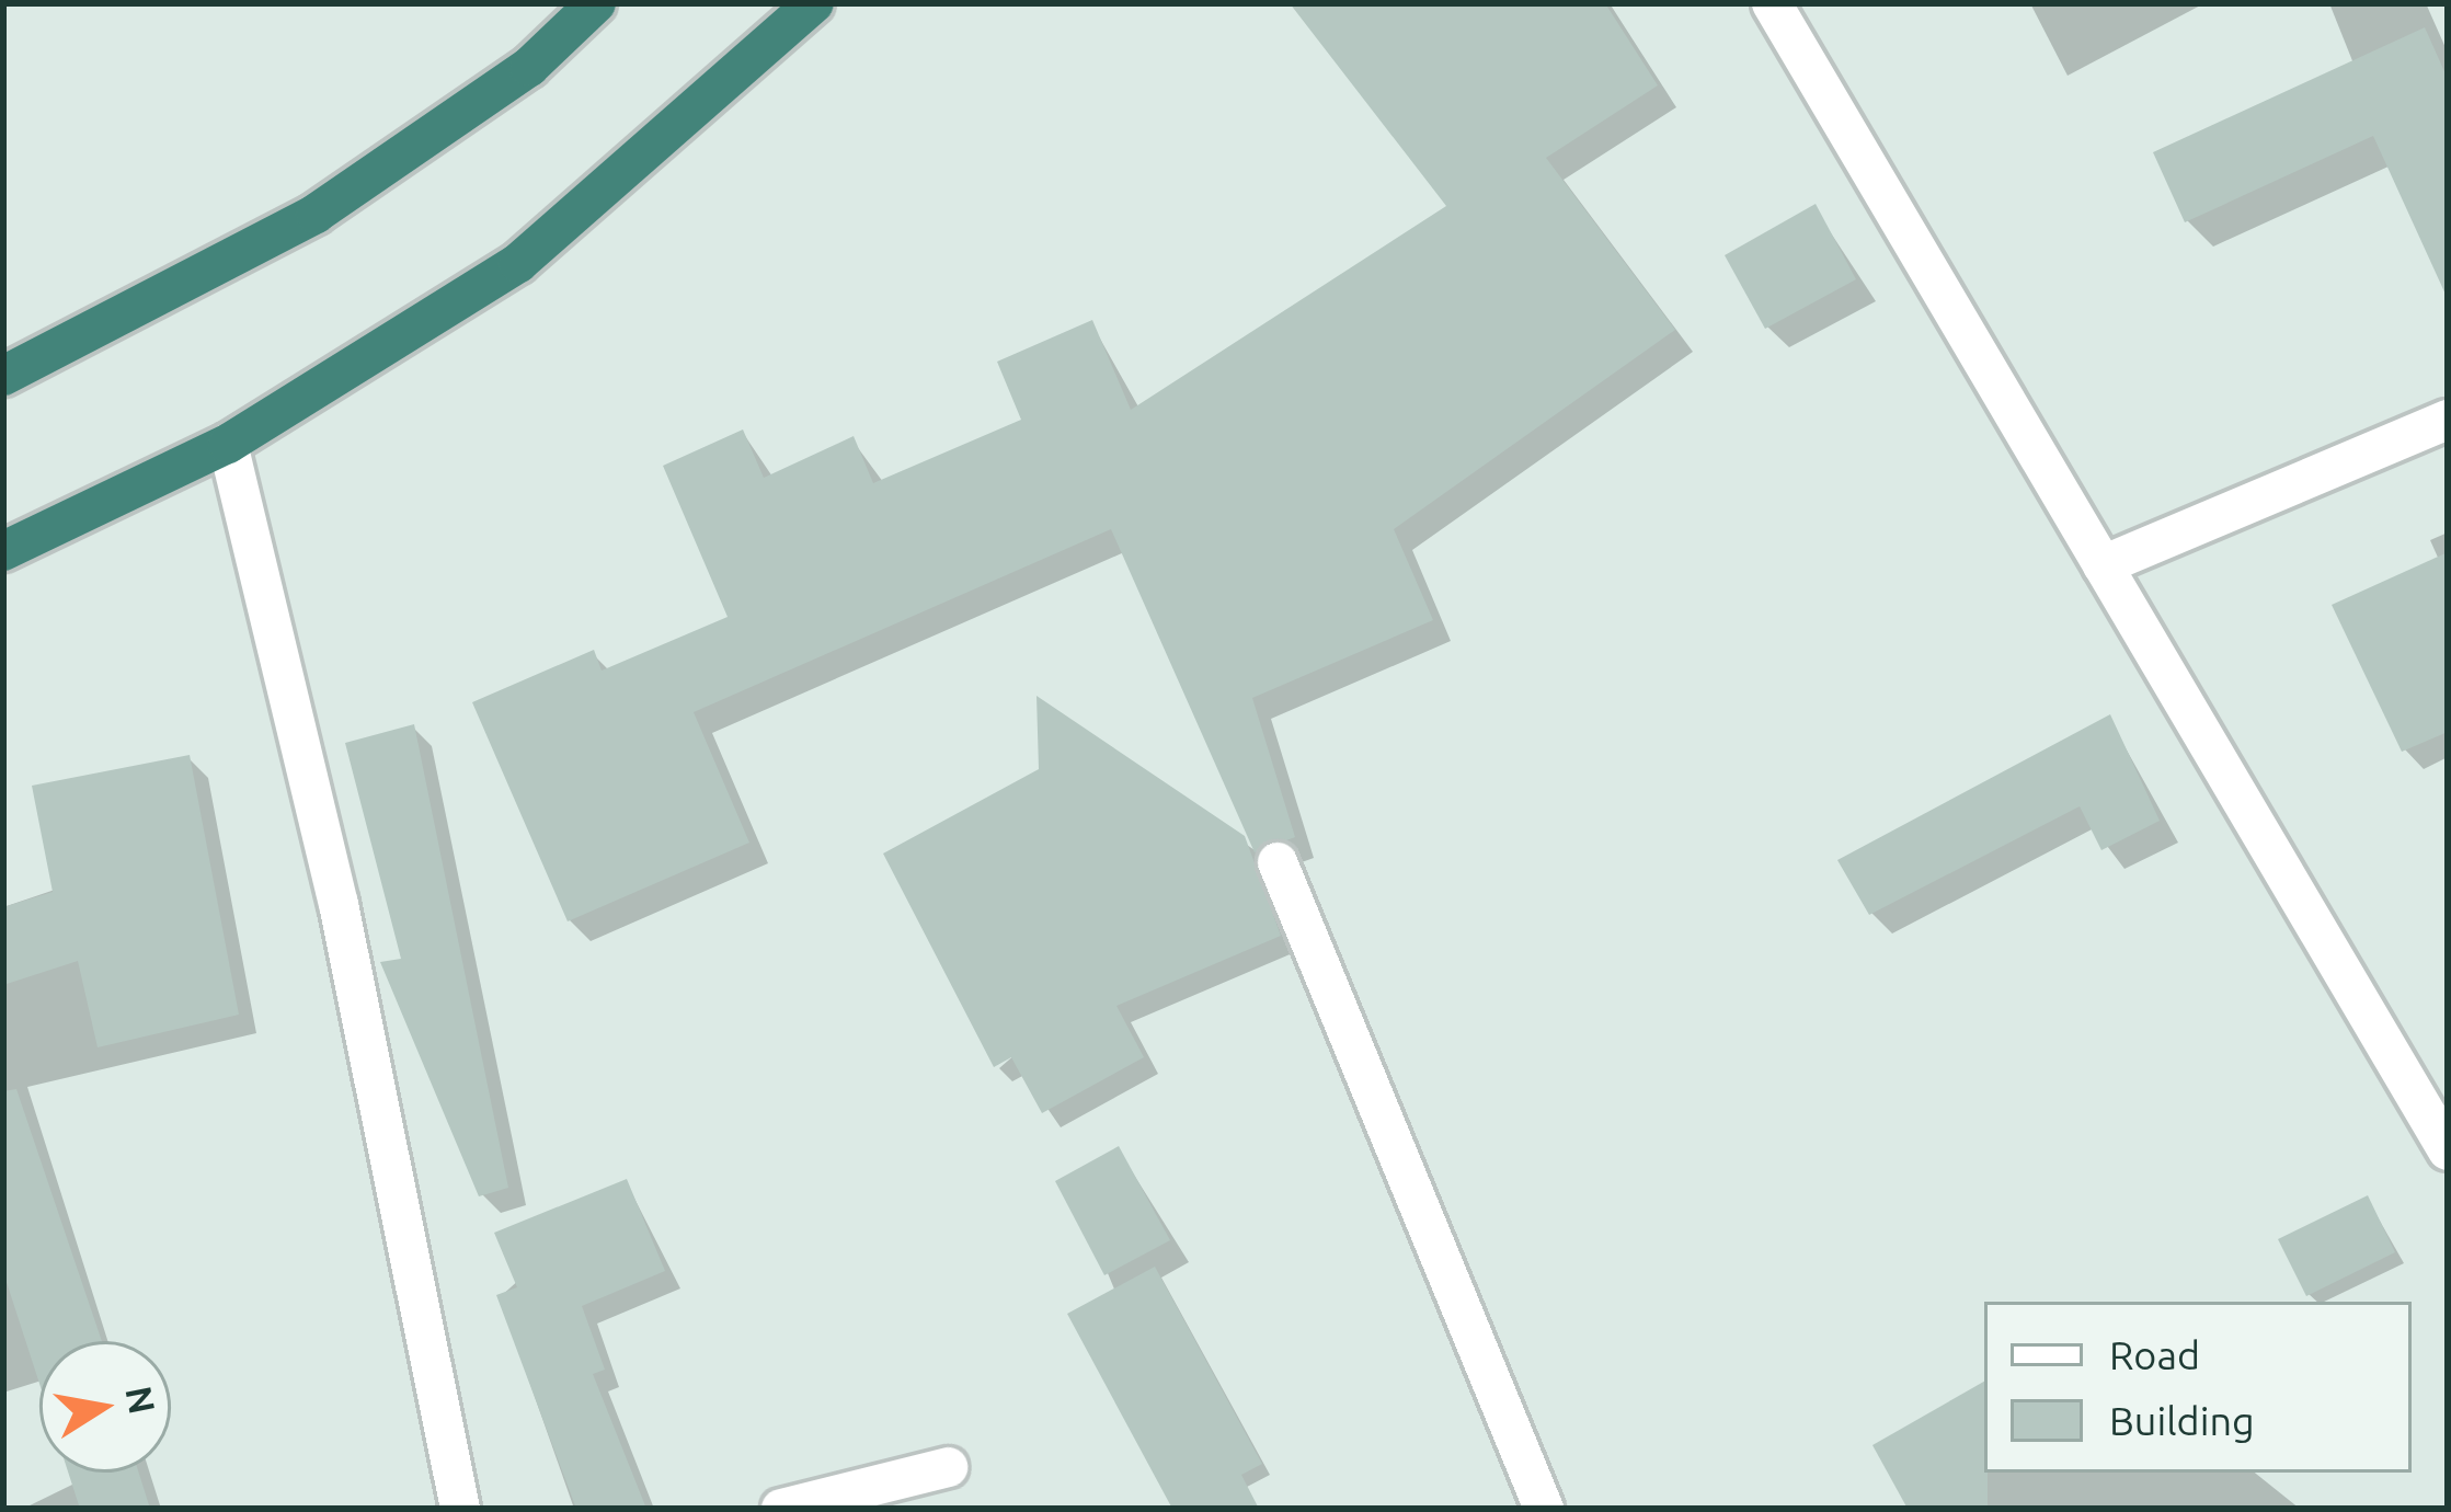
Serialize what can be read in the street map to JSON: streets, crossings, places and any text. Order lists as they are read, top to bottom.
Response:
{
  "legend": ["Road", "Building"],
  "north": "right"
}
